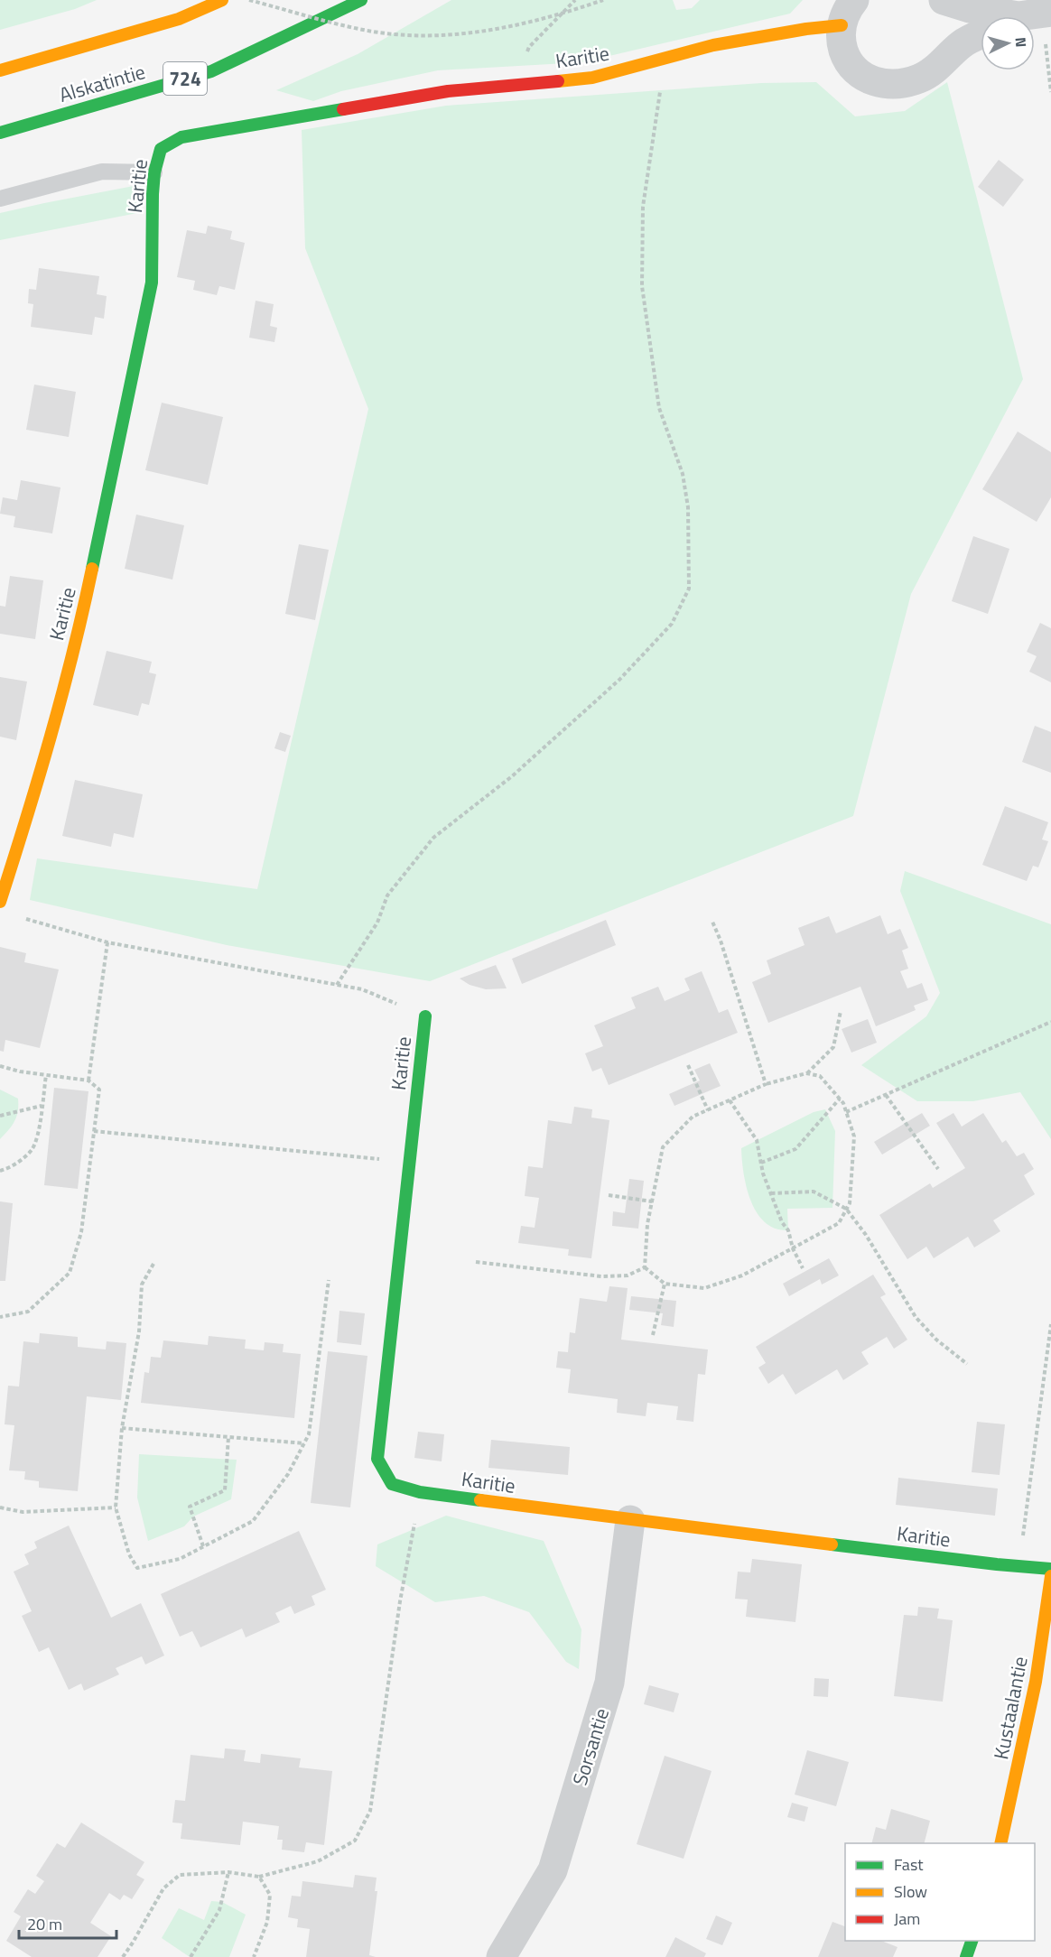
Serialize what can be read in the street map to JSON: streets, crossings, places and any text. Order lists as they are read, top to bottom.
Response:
{
  "streets": {
    "street": [
      "Karitie",
      "724",
      "Alskatintie",
      "Kustaalantie",
      "Sorsantie"
    ]
  },
  "crossings": [
    ["Karitie", "Sorsantie"]
  ],
  "legend": ["Fast", "Slow", "Jam"],
  "scale_bar": "20 m",
  "north": "right"
}
